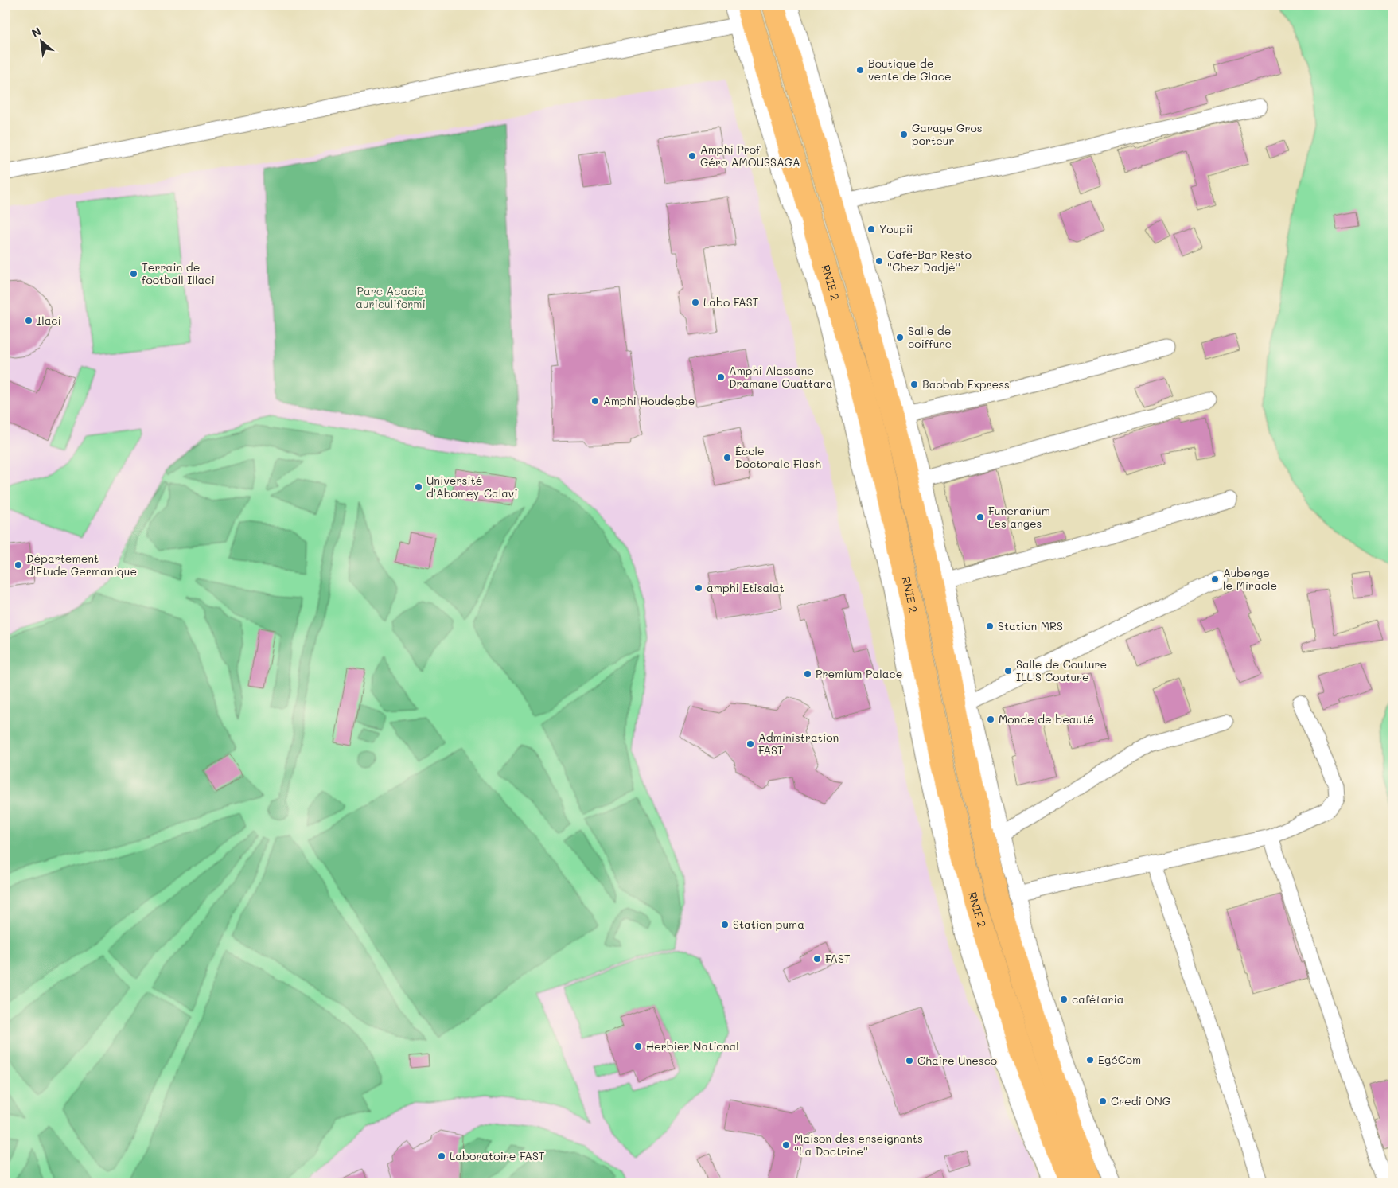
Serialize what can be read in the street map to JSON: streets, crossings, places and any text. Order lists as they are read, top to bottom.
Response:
{
  "streets": {
    "highway": ["RNIE 2"]
  },
  "parks": ["Parc Acacia auriculiformi"],
  "places": [
    "Boutique de vente de Glace",
    "Garage Gros porteur",
    "Amphi Prof Géro AMOUSSAGA",
    "Youpii",
    "Café-Bar Resto ''Chez Dadjè''",
    "Terrain de football Illaci",
    "Labo FAST",
    "Ilaci",
    "Salle de coiffure",
    "Amphi Alassane Dramane Ouattara",
    "Baobab Express",
    "Amphi Houdegbe",
    "École Doctorale Flash",
    "Université d'Abomey-Calavi",
    "Funerarium Les anges",
    "Département d'Etude Germanique",
    "Auberge le Miracle",
    "amphi Etisalat",
    "Station MRS",
    "Salle de Couture ILL'S Couture",
    "Premium Palace",
    "Monde de beauté",
    "Administration FAST",
    "Station puma",
    "FAST",
    "cafétaria",
    "Herbier National",
    "EgéCom",
    "Chaire Unesco",
    "Credi ONG",
    "Maison des enseignants ''La Doctrine''",
    "Laboratoire FAST"
  ],
  "north": "top left"
}
